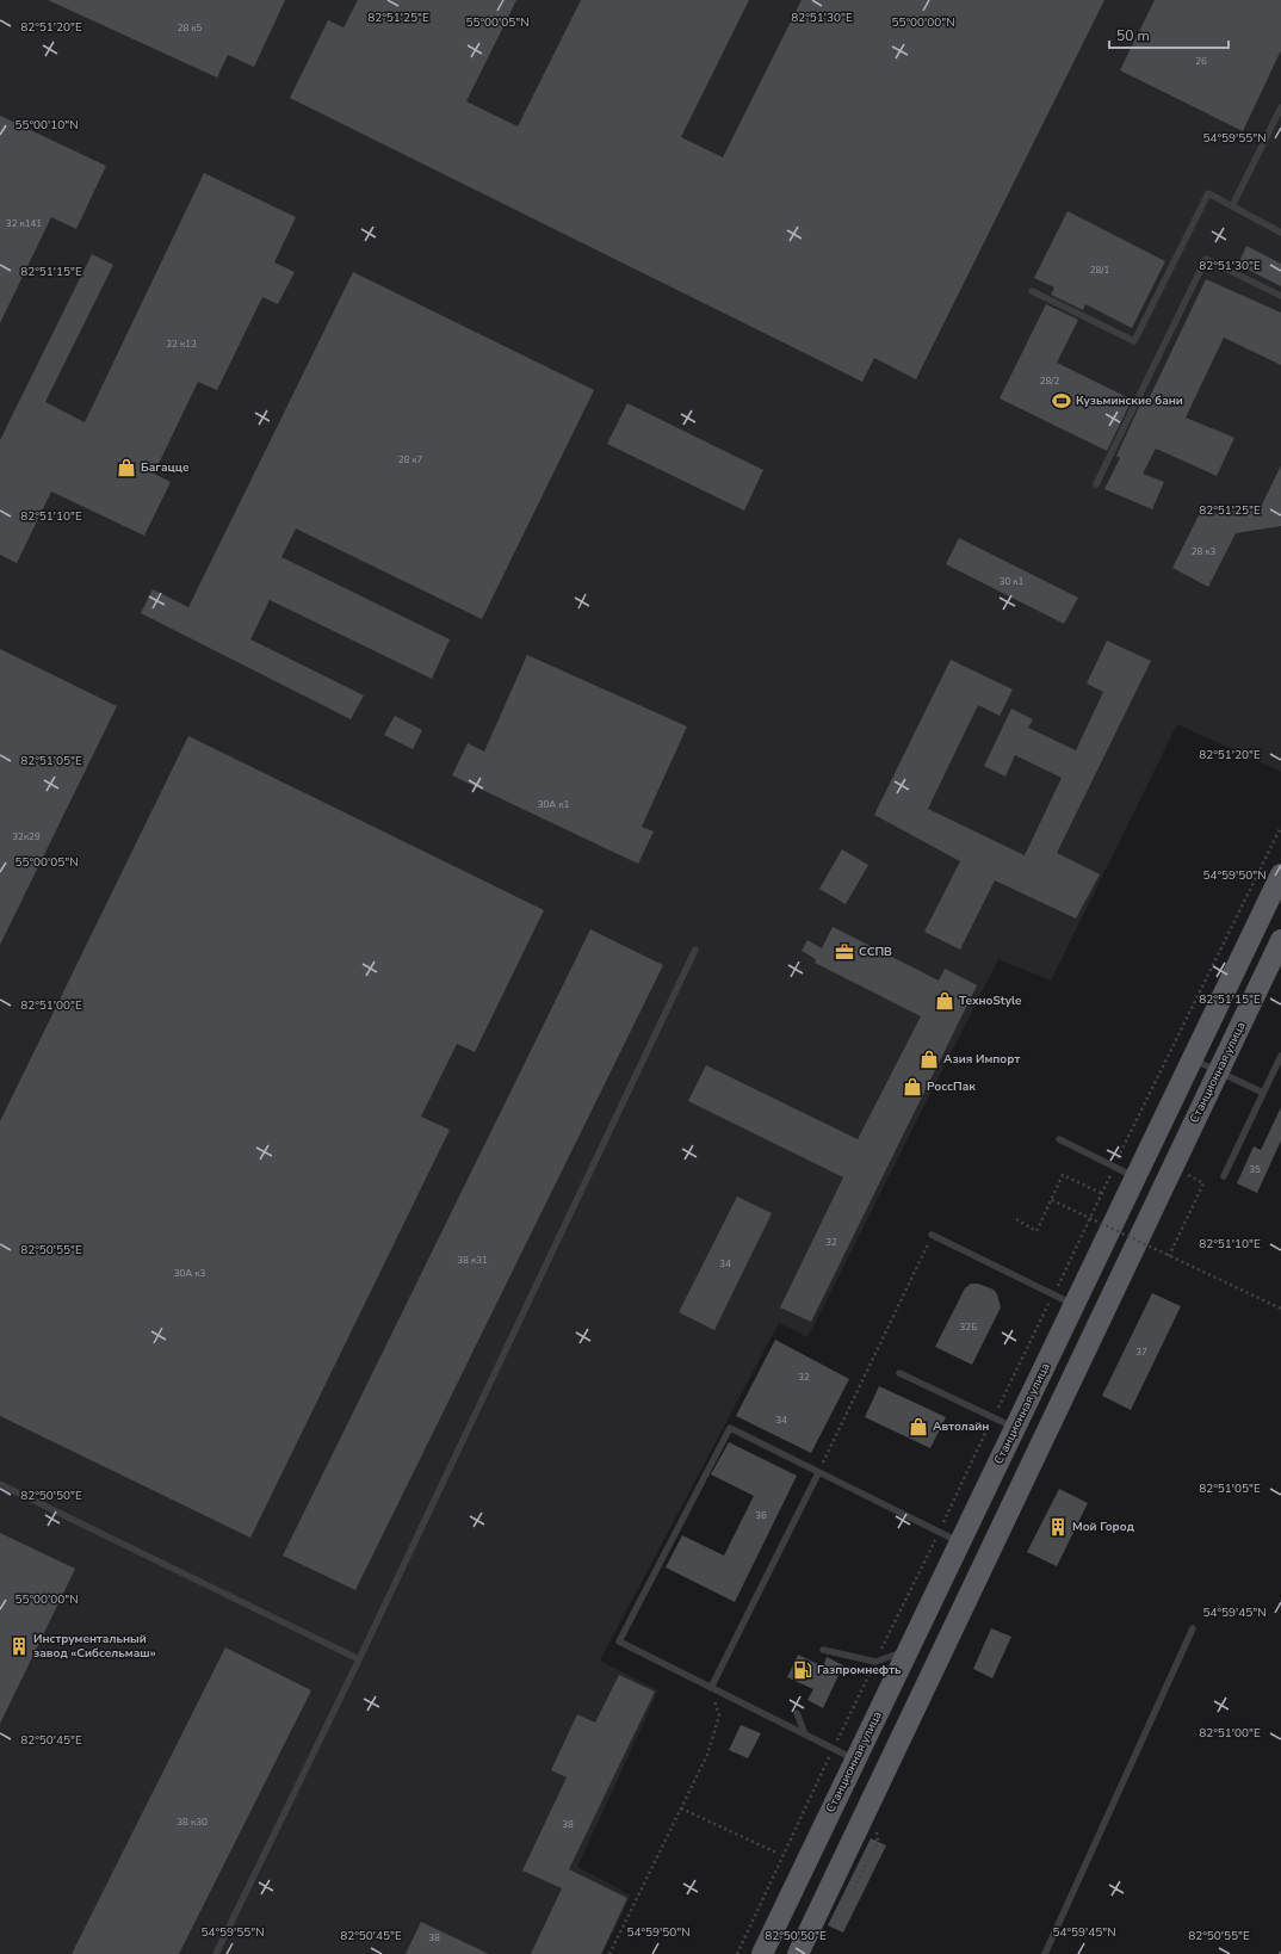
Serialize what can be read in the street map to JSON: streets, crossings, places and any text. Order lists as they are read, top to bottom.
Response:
{
  "streets": {
    "main road": ["Станционная улица"]
  },
  "places": {
    "sports": ["Кузьминские бани"],
    "shop": [
      "Багацце",
      "ТехноStyle",
      "Азия Импорт",
      "РоссПак",
      "Автолайн"
    ],
    "office": ["ССПВ"],
    "building": ["Мой Город", "Инструментальный завод «Сибсельмаш»"],
    "fuel station": ["Газпромнефть"]
  },
  "house_numbers": [
    "28 к5",
    "26",
    "32 к141",
    "28/1",
    "32 к13",
    "28/2",
    "28 к7",
    "28 к3",
    "30 к1",
    "30А к1",
    "32к29",
    "35",
    "32",
    "38 к31",
    "34",
    "30А к3",
    "32Б",
    "37",
    "32",
    "34",
    "36",
    "38 к30",
    "38",
    "38"
  ],
  "scale_bar": "50 m",
  "coordinates": [
    "82°51'25\"E",
    "82°51'30\"E",
    "55°00'05\"N",
    "55°00'00\"N",
    "82°51'20\"E",
    "55°00'10\"N",
    "54°59'55\"N",
    "82°51'15\"E",
    "82°51'10\"E",
    "82°51'05\"E",
    "54°59'50\"N",
    "82°51'00\"E",
    "82°50'55\"E",
    "82°50'50\"E",
    "54°59'45\"N",
    "82°50'45\"E"
  ]
}
